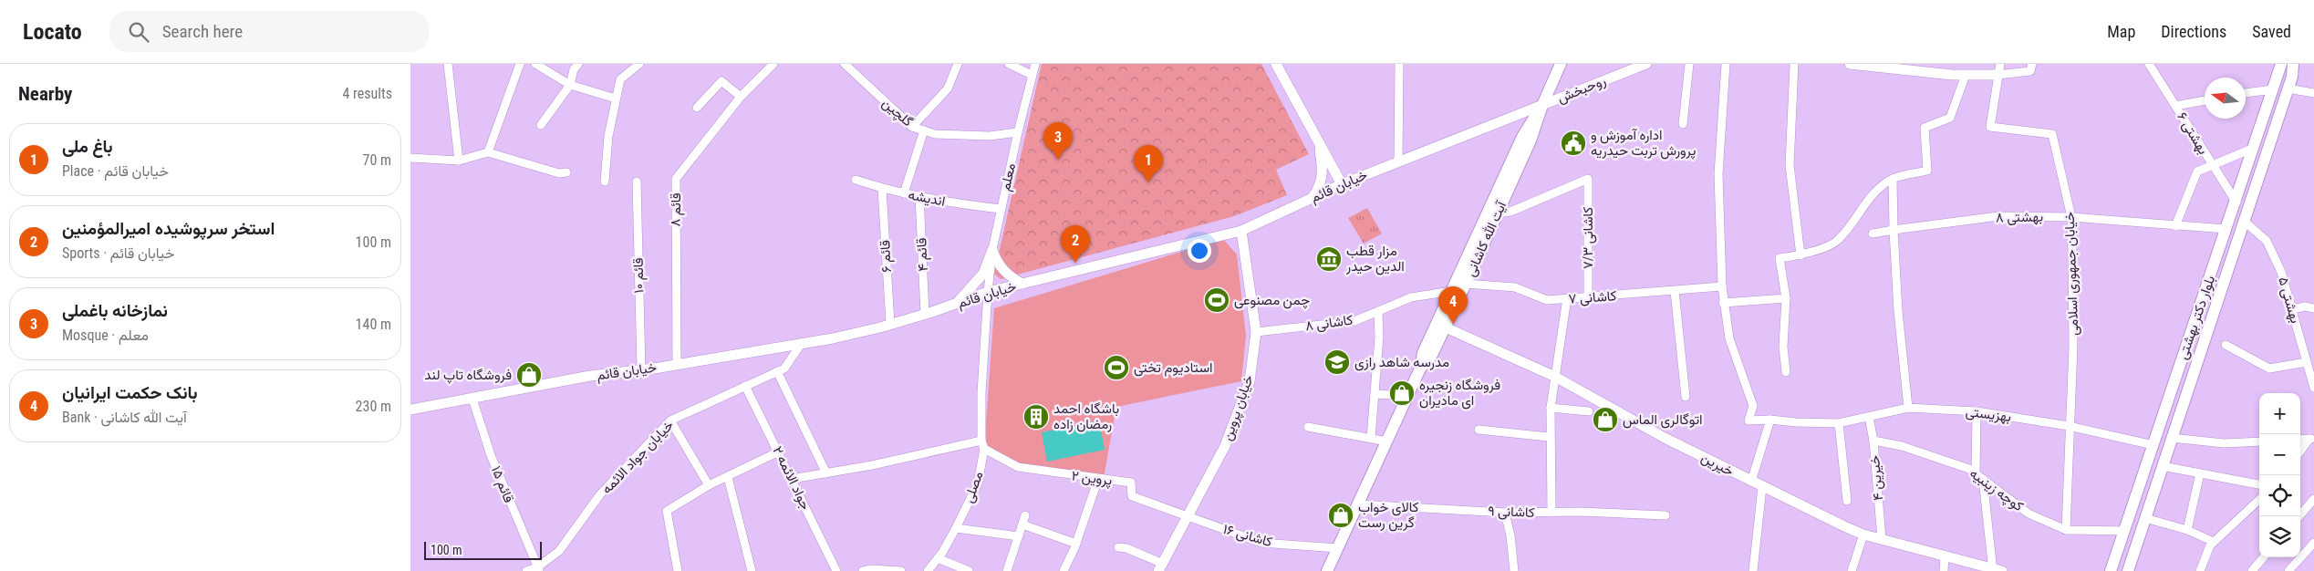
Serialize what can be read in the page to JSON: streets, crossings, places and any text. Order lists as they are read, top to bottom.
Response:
{
  "streets": {
    "main road": ["آیت الله کاشانی", "بلوار دکتر بهشتی"],
    "street": [
      "روحبخش",
      "گلچین",
      "بهشتی ۶",
      "معلم",
      "خیابان قائم",
      "اندیشه",
      "قائم ۸",
      "بهشتی ۸",
      "کاشانی ۷/۳",
      "قائم ۴",
      "قائم ۶",
      "خیابان جمهوری اسلامی",
      "قائم ۱۰",
      "کاشانی ۷",
      "بهشتی ۵",
      "کاشانی ۸",
      "خیابان پروین",
      "بهزیستی",
      "خیابان جواد الائمه",
      "خیرین",
      "جواد الائمه ۲",
      "پروین ۲",
      "خیرین ۴",
      "قائم ۱۵",
      "مصلی",
      "کوچه زینبیه",
      "کاشانی ۹",
      "کاشانی ۱۶"
    ]
  },
  "crossings": [
    ["روحبخش", "خیابان قائم"],
    ["روحبخش", "آیت الله کاشانی"],
    ["گلچین", "معلم"],
    ["بهشتی ۶", "بلوار دکتر بهشتی"],
    ["معلم", "خیابان قائم"],
    ["معلم", "اندیشه"],
    ["معلم", "مصلی"],
    ["خیابان قائم", "قائم ۸"],
    ["خیابان قائم", "آیت الله کاشانی"],
    ["خیابان قائم", "قائم ۴"],
    ["خیابان قائم", "قائم ۶"],
    ["خیابان قائم", "قائم ۱۰"],
    ["خیابان قائم", "خیابان پروین"],
    ["خیابان قائم", "خیابان جواد الائمه"],
    ["خیابان قائم", "قائم ۱۵"],
    ["اندیشه", "قائم ۴"],
    ["اندیشه", "قائم ۶"],
    ["بهشتی ۸", "خیابان جمهوری اسلامی"],
    ["بهشتی ۸", "بلوار دکتر بهشتی"],
    ["کاشانی ۷/۳", "آیت الله کاشانی"],
    ["کاشانی ۷/۳", "کاشانی ۷"],
    ["آیت الله کاشانی", "کاشانی ۷"],
    ["آیت الله کاشانی", "کاشانی ۸"],
    ["آیت الله کاشانی", "خیرین"],
    ["آیت الله کاشانی", "کاشانی ۹"],
    ["آیت الله کاشانی", "کاشانی ۱۶"],
    ["خیابان جمهوری اسلامی", "بهزیستی"],
    ["خیابان جمهوری اسلامی", "کوچه زینبیه"],
    ["بهشتی ۵", "بلوار دکتر بهشتی"],
    ["بلوار دکتر بهشتی", "بهزیستی"],
    ["کاشانی ۸", "خیابان پروین"],
    ["خیابان پروین", "پروین ۲"],
    ["خیابان پروین", "کاشانی ۱۶"],
    ["بهزیستی", "خیرین ۴"],
    ["خیابان جواد الائمه", "جواد الائمه ۲"],
    ["خیابان جواد الائمه", "قائم ۱۵"],
    ["خیرین", "خیرین ۴"],
    ["پروین ۲", "مصلی"],
    ["پروین ۲", "کاشانی ۱۶"],
    ["خیرین ۴", "کوچه زینبیه"]
  ],
  "places": {
    "public building": ["اداره آموزش و پرورش تربت حیدریه"],
    "museum": ["مزار قطب الدین حیدر"],
    "sports": ["چمن مصنوعی", "استادیوم تختی"],
    "school or university": ["مدرسه شاهد رازی"],
    "shop": [
      "فروشگاه تاپ لند",
      "فروشگاه زنجیره ای مادیران",
      "اتوگالری الماس",
      "کالای خواب گرین رست"
    ],
    "building": ["باشگاه احمد رمضان زاده"]
  },
  "scale_bar": "100 m",
  "north": "left",
  "page": {
    "header": "Locato",
    "search": "Search here",
    "nav": ["Map", "Directions", "Saved"],
    "heading": ["Nearby", "4 results"],
    "pins": [
      "3",
      "1",
      "2",
      "4"
    ],
    "list": [
      {
        "mark": "1",
        "name": "باغ ملی",
        "note": "Place · خیابان قائم",
        "value": "70 m"
      },
      {
        "mark": "2",
        "name": "استخر سرپوشیده امیرالمؤمنین",
        "note": "Sports · خیابان قائم",
        "value": "100 m"
      },
      {
        "mark": "3",
        "name": "نمازخانه باغملی",
        "note": "Mosque · معلم",
        "value": "140 m"
      },
      {
        "mark": "4",
        "name": "بانک حکمت ایرانیان",
        "note": "Bank · آیت الله کاشانی",
        "value": "230 m"
      }
    ],
    "map_buttons": ["+", "−"],
    "scale": "100 m"
  }
}
